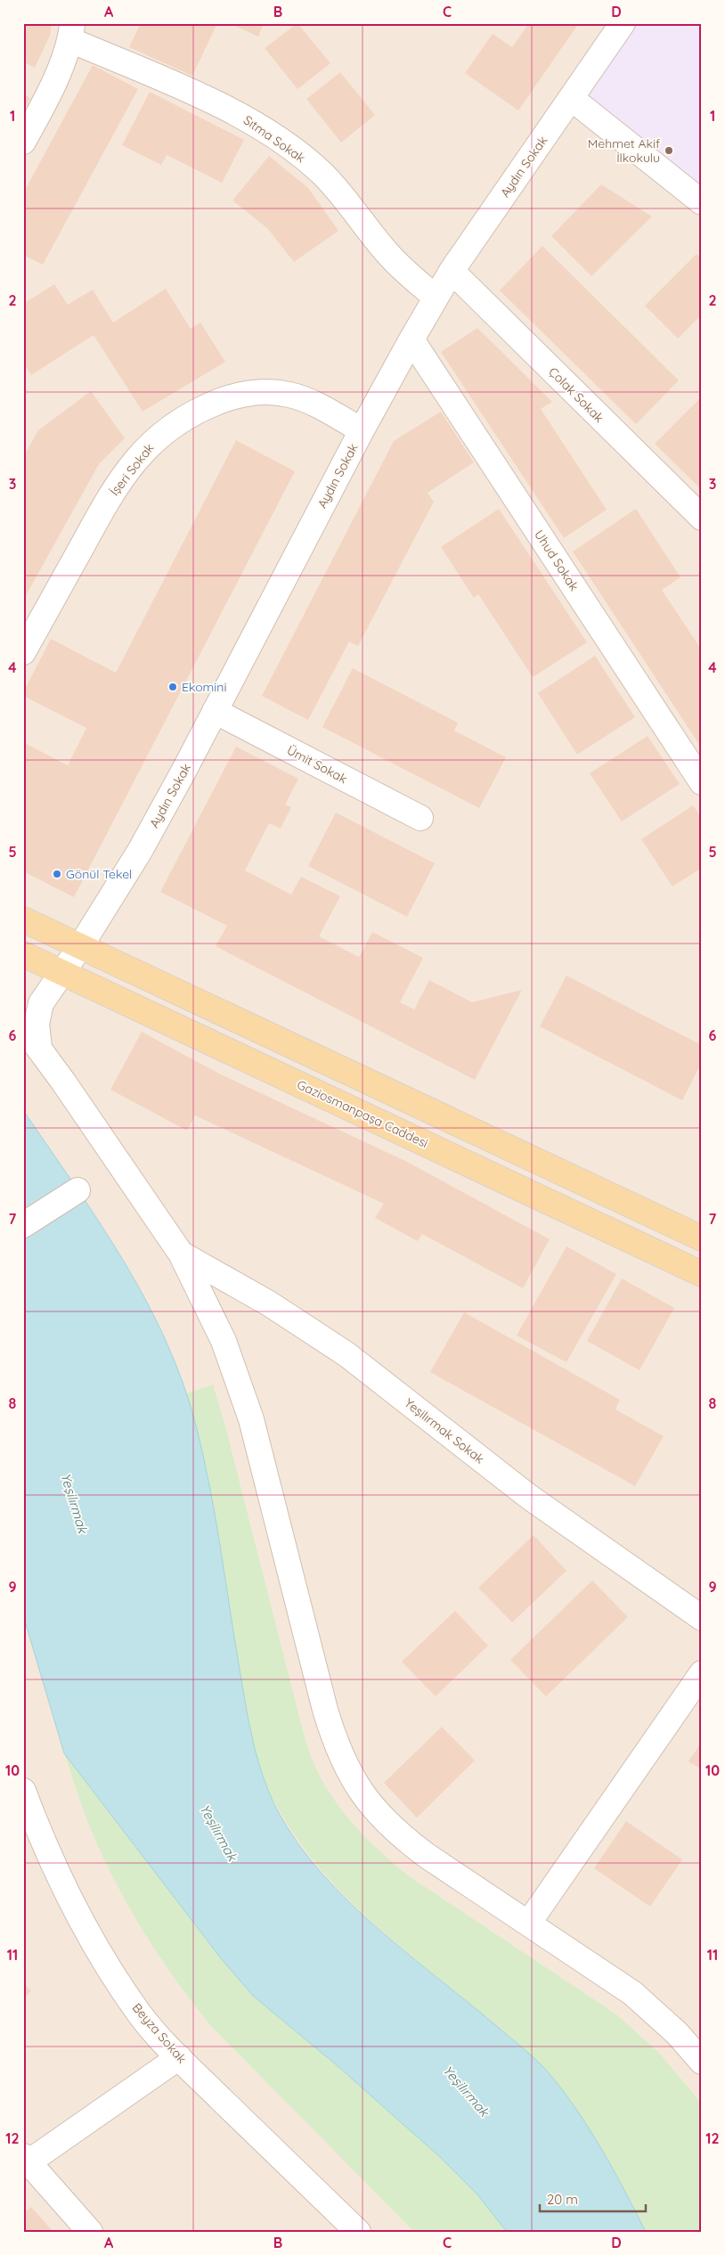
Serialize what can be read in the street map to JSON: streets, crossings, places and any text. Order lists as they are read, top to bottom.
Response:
{
  "streets": {
    "main road": ["Gaziosmanpaşa Caddesi"],
    "street": [
      "Sıtma Sokak",
      "Aydın Sokak",
      "Çolak Sokak",
      "İşeri Sokak",
      "Uhud Sokak",
      "Ümit Sokak",
      "Yeşilırmak Sokak",
      "Beyza Sokak"
    ]
  },
  "crossings": [
    ["Sıtma Sokak", "Aydın Sokak"],
    ["Aydın Sokak", "Çolak Sokak"],
    ["Aydın Sokak", "İşeri Sokak"],
    ["Aydın Sokak", "Uhud Sokak"],
    ["Aydın Sokak", "Ümit Sokak"],
    ["Aydın Sokak", "Gaziosmanpaşa Caddesi"]
  ],
  "water": ["Yeşilırmak"],
  "places": ["Mehmet Akif İlkokulu", "Ekomini", "Gönül Tekel"],
  "scale_bar": "20 m",
  "grid": {
    "columns": [
      "A",
      "B",
      "C",
      "D"
    ],
    "rows": [
      "1",
      "2",
      "3",
      "4",
      "5",
      "6",
      "7",
      "8",
      "9",
      "10",
      "11",
      "12"
    ]
  }
}
